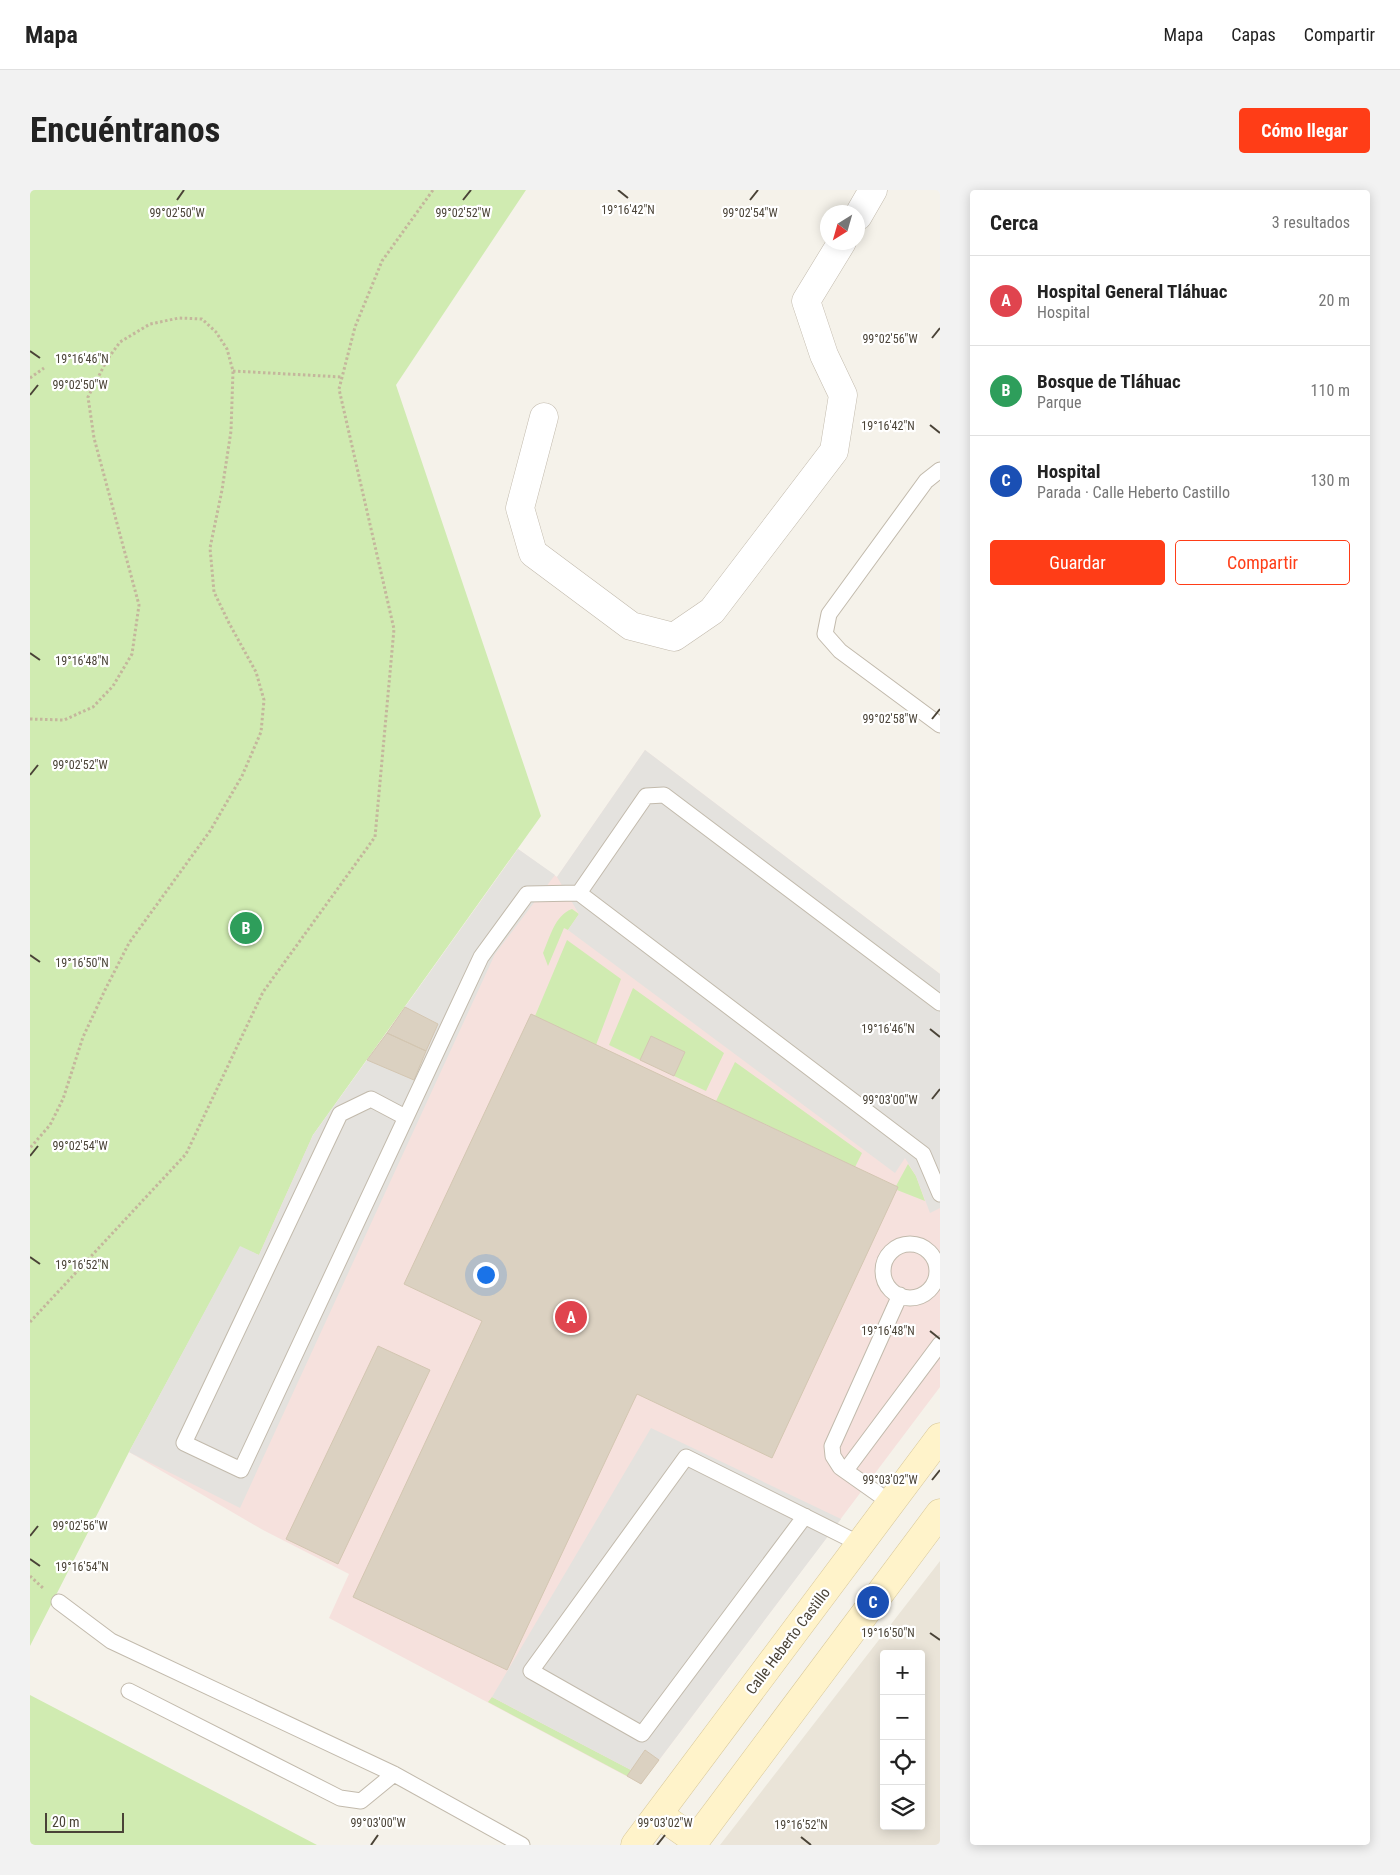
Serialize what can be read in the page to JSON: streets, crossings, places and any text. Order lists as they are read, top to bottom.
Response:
{
  "streets": {
    "main road": ["Calle Heberto Castillo"]
  },
  "scale_bar": "20 m",
  "north": "bottom left",
  "page": {
    "header": "Mapa",
    "nav": ["Mapa", "Capas", "Compartir"],
    "buttons": [
      "Cómo llegar",
      ["Guardar", "Compartir"]
    ],
    "title": "Encuéntranos",
    "heading": ["Cerca", "3 resultados"],
    "list": [
      {
        "mark": "A",
        "name": "Hospital General Tláhuac",
        "note": "Hospital",
        "value": "20 m"
      },
      {
        "mark": "B",
        "name": "Bosque de Tláhuac",
        "note": "Parque",
        "value": "110 m"
      },
      {
        "mark": "C",
        "name": "Hospital",
        "note": "Parada · Calle Heberto Castillo",
        "value": "130 m"
      }
    ],
    "pins": ["B", "A", "C"],
    "map_buttons": ["+", "−"],
    "scale": "20 m"
  },
  "coordinates": [
    "19°16'42\"N",
    "99°02'50\"W",
    "99°02'52\"W",
    "99°02'54\"W",
    "99°02'56\"W",
    "19°16'46\"N",
    "19°16'48\"N",
    "99°02'58\"W",
    "19°16'50\"N",
    "99°03'00\"W",
    "19°16'52\"N",
    "99°03'02\"W",
    "19°16'54\"N"
  ]
}
